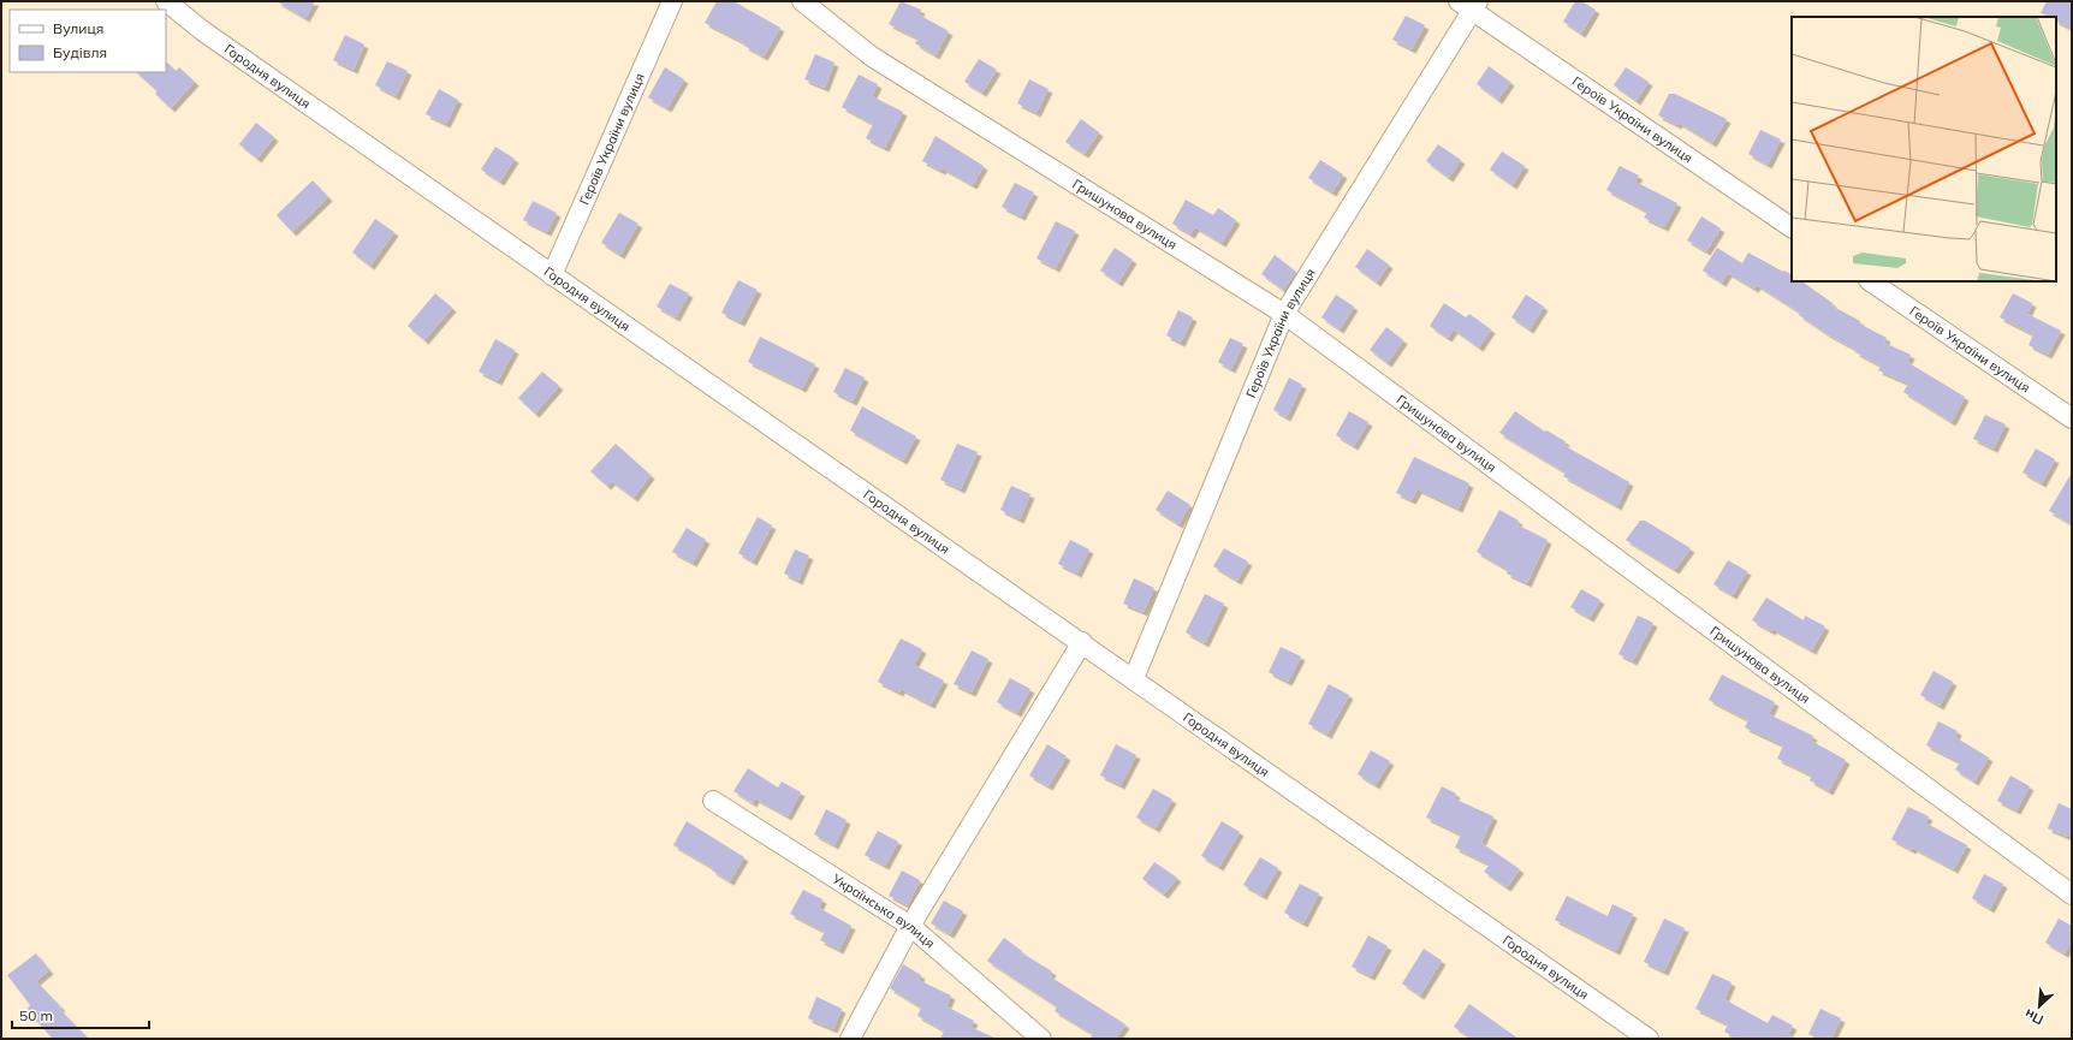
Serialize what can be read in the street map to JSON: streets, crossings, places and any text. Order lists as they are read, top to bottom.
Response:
{
  "streets": {
    "street": [
      "Городня вулиця",
      "Героїв України вулиця",
      "Гришунова вулиця",
      "Українська вулиця"
    ]
  },
  "crossings": [
    ["Городня вулиця", "Героїв України вулиця"],
    ["Героїв України вулиця", "Гришунова вулиця"]
  ],
  "legend": ["Вулиця", "Будівля"],
  "scale_bar": "50 m",
  "north": "bottom left"
}
